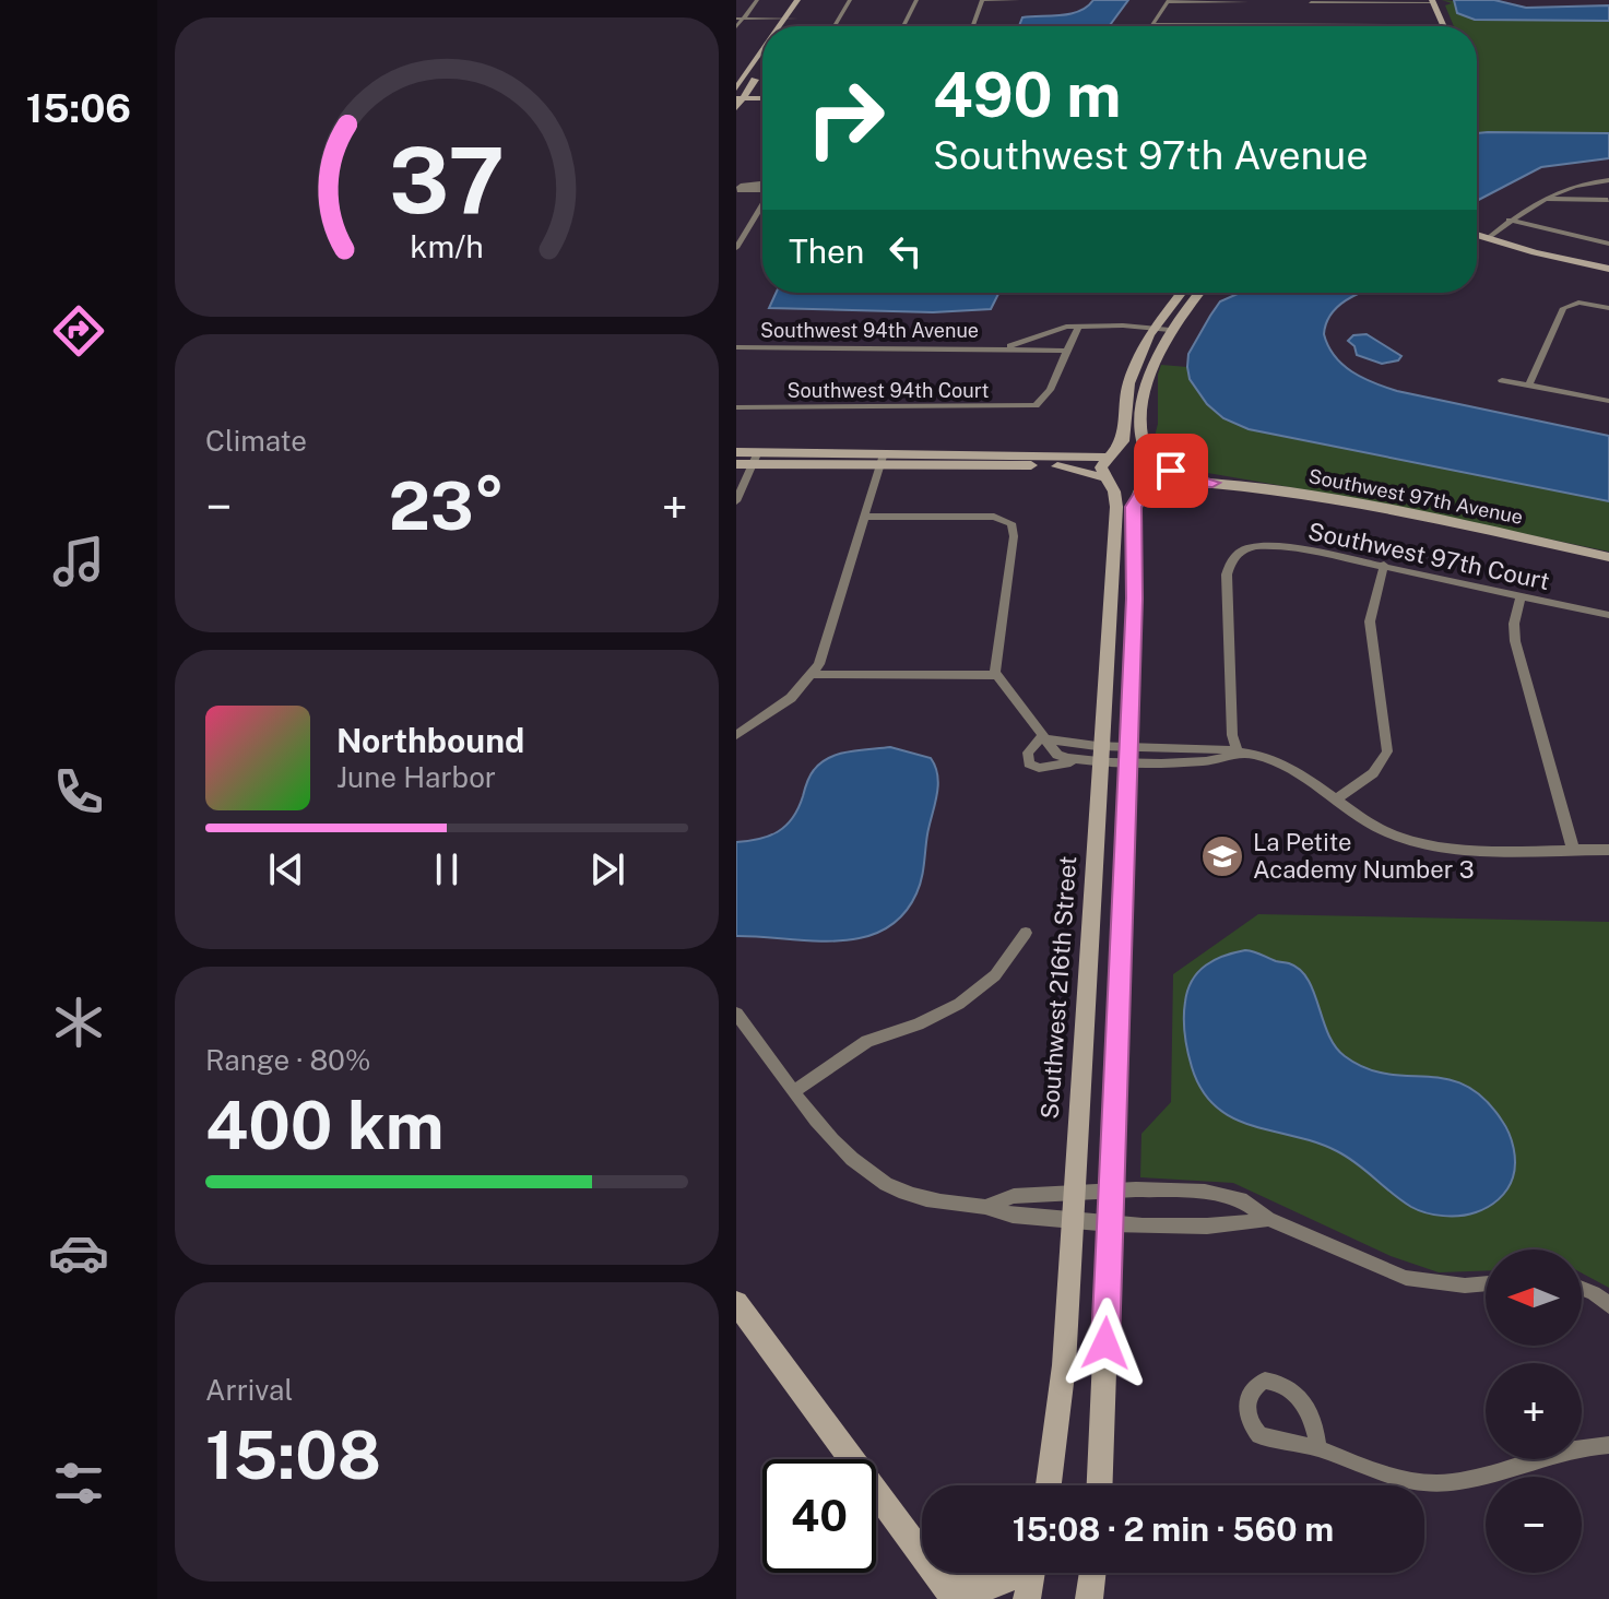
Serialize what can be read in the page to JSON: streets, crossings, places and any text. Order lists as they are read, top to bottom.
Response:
{
  "streets": {
    "street": [
      "Southwest 94th Avenue",
      "Southwest 94th Court",
      "Southwest 97th Avenue",
      "Southwest 97th Court",
      "Southwest 216th Street"
    ]
  },
  "crossings": [
    ["Southwest 94th Avenue", "Southwest 94th Court"],
    ["Southwest 97th Avenue", "Southwest 216th Street"]
  ],
  "places": {
    "school or university": ["La Petite Academy Number 3"]
  },
  "north": "left",
  "page": {
    "tabs": "15:06",
    "turn": ["490 m", "Southwest 97th Avenue"],
    "then": "Then",
    "tile": [
      "Climate",
      ["Range · 80%", "400 km"],
      ["Arrival", "15:08"]
    ],
    "heat": ["−", "23°", "+"],
    "song": ["Northbound", "June Harbor"],
    "map_buttons": ["+", "−"],
    "limit": "40",
    "trip": "15:08 · 2 min · 560 m",
    "gauge": ["37", "km/h"]
  }
}
